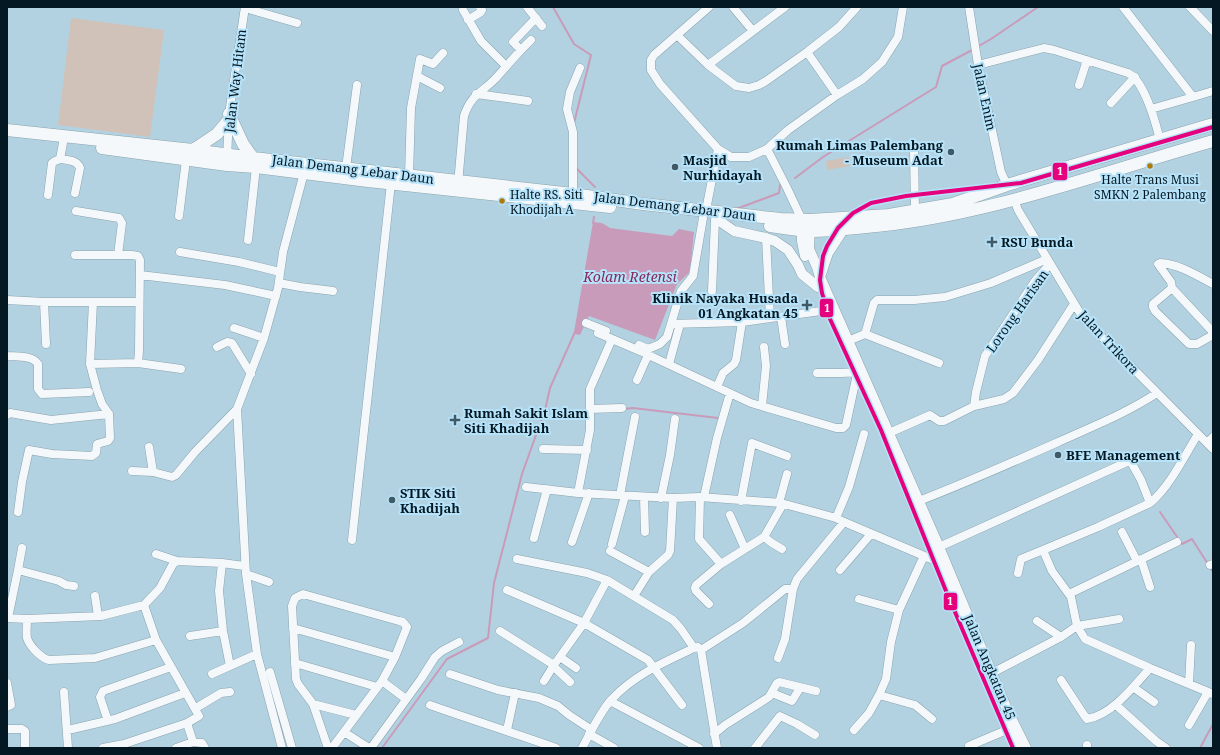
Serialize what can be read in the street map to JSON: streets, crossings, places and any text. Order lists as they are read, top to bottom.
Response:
{
  "streets": {
    "highway": ["Jalan Demang Lebar Daun"],
    "main road": ["Jalan Angkatan 45"],
    "street": [
      "Jalan Way Hitam",
      "Jalan Enim",
      "Lorong Harisan",
      "Jalan Trikora"
    ]
  },
  "crossings": [
    ["Jalan Way Hitam", "Jalan Demang Lebar Daun"],
    ["Jalan Enim", "Jalan Demang Lebar Daun"],
    ["Jalan Demang Lebar Daun", "Jalan Trikora"],
    ["Jalan Demang Lebar Daun", "Jalan Angkatan 45"],
    ["Lorong Harisan", "Jalan Trikora"]
  ],
  "water": ["Kolam Retensi"],
  "places": {
    "other": [
      "Rumah Limas Palembang - Museum Adat",
      "Halte Trans Musi SMKN 2 Palembang",
      "Masjid Nurhidayah",
      "Halte RS. Siti Khodijah A",
      "BFE Management",
      "STIK Siti Khadijah"
    ],
    "health": ["RSU Bunda", "Klinik Nayaka Husada 01 Angkatan 45", "Rumah Sakit Islam Siti Khadijah"]
  },
  "lines": ["transit line 1"]
}
